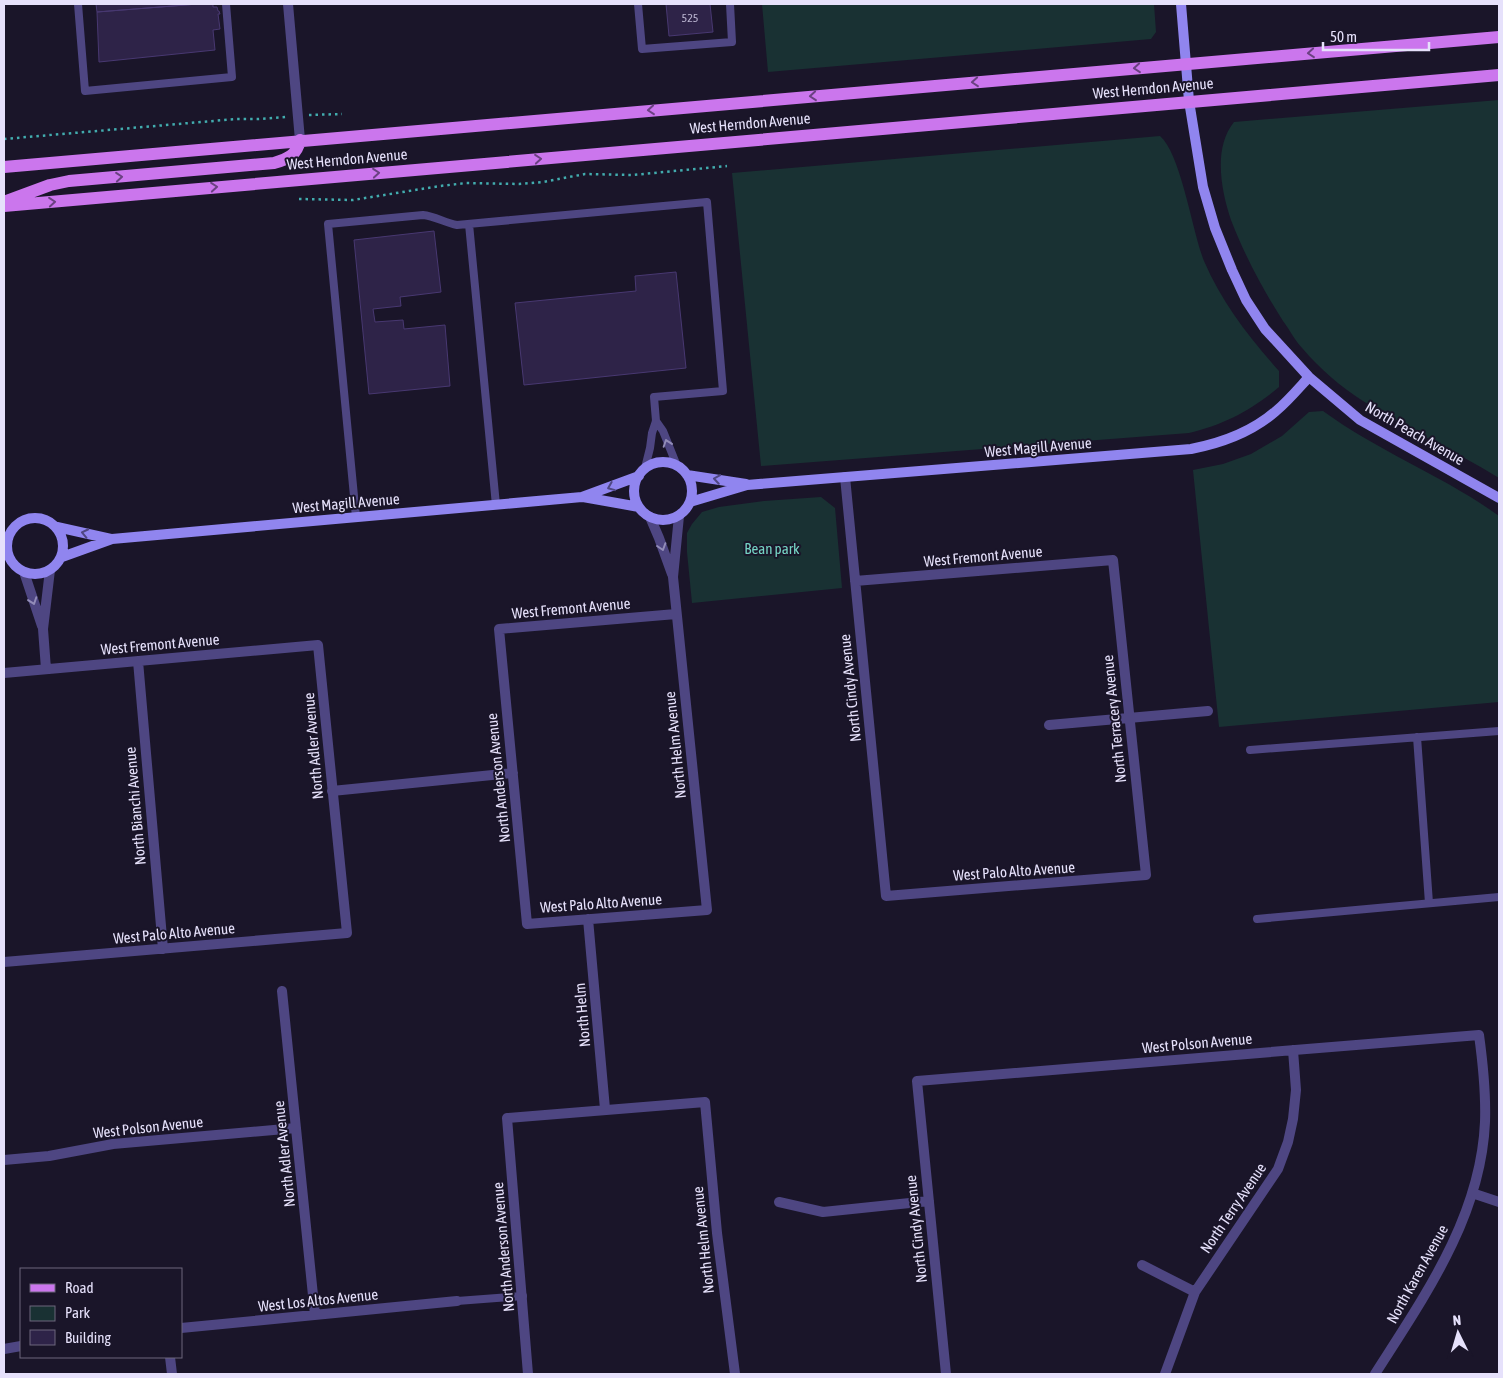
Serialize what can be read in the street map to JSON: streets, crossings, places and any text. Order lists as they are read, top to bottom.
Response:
{
  "streets": {
    "main road": ["West Herndon Avenue"],
    "street": [
      "North Peach Avenue",
      "West Magill Avenue",
      "West Fremont Avenue",
      "North Cindy Avenue",
      "North Terracery Avenue",
      "North Helm Avenue",
      "North Adler Avenue",
      "North Anderson Avenue",
      "North Bianchi Avenue",
      "West Palo Alto Avenue",
      "North Helm",
      "West Polson Avenue",
      "North Terry Avenue",
      "North Karen Avenue",
      "West Los Altos Avenue"
    ]
  },
  "crossings": [
    ["West Herndon Avenue", "North Peach Avenue"],
    ["North Peach Avenue", "West Magill Avenue"],
    ["West Magill Avenue", "North Cindy Avenue"],
    ["West Magill Avenue", "North Helm Avenue"],
    ["West Fremont Avenue", "North Cindy Avenue"],
    ["West Fremont Avenue", "North Terracery Avenue"],
    ["West Fremont Avenue", "North Helm Avenue"],
    ["West Fremont Avenue", "North Adler Avenue"],
    ["West Fremont Avenue", "North Anderson Avenue"],
    ["West Fremont Avenue", "North Bianchi Avenue"],
    ["North Cindy Avenue", "West Palo Alto Avenue"],
    ["North Cindy Avenue", "West Polson Avenue"],
    ["North Terracery Avenue", "West Palo Alto Avenue"],
    ["North Helm Avenue", "North Anderson Avenue"],
    ["North Helm Avenue", "West Palo Alto Avenue"],
    ["North Helm Avenue", "North Helm"],
    ["North Adler Avenue", "West Palo Alto Avenue"],
    ["North Adler Avenue", "West Polson Avenue"],
    ["North Adler Avenue", "West Los Altos Avenue"],
    ["North Anderson Avenue", "West Palo Alto Avenue"],
    ["North Anderson Avenue", "North Helm"],
    ["North Bianchi Avenue", "West Palo Alto Avenue"],
    ["West Palo Alto Avenue", "North Helm"],
    ["West Polson Avenue", "North Terry Avenue"],
    ["West Polson Avenue", "North Karen Avenue"]
  ],
  "parks": ["Bean park"],
  "house_numbers": ["525"],
  "legend": ["Road", "Park", "Building"],
  "scale_bar": "50 m",
  "north": "top"
}
